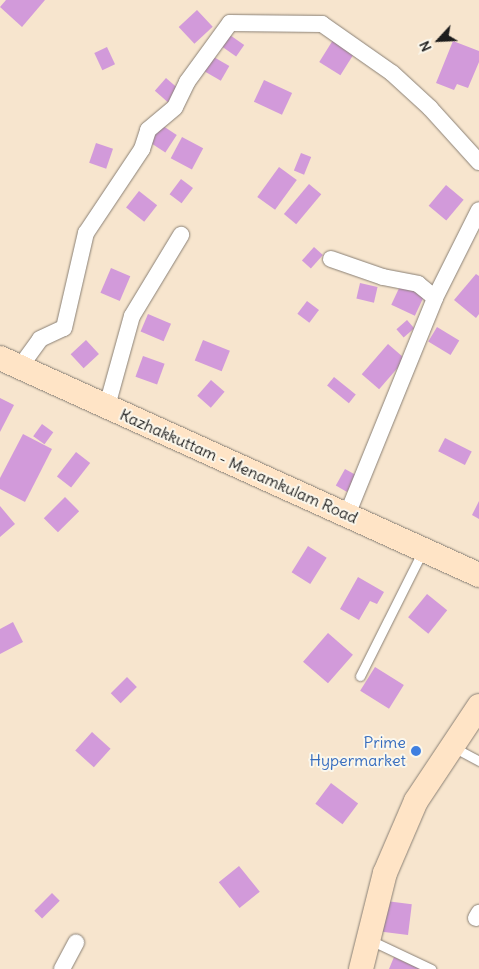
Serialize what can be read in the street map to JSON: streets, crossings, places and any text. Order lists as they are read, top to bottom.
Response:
{
  "streets": {
    "main road": ["Kazhakkuttam - Menamkulam Road"]
  },
  "places": ["Prime Hypermarket"],
  "north": "bottom left"
}
